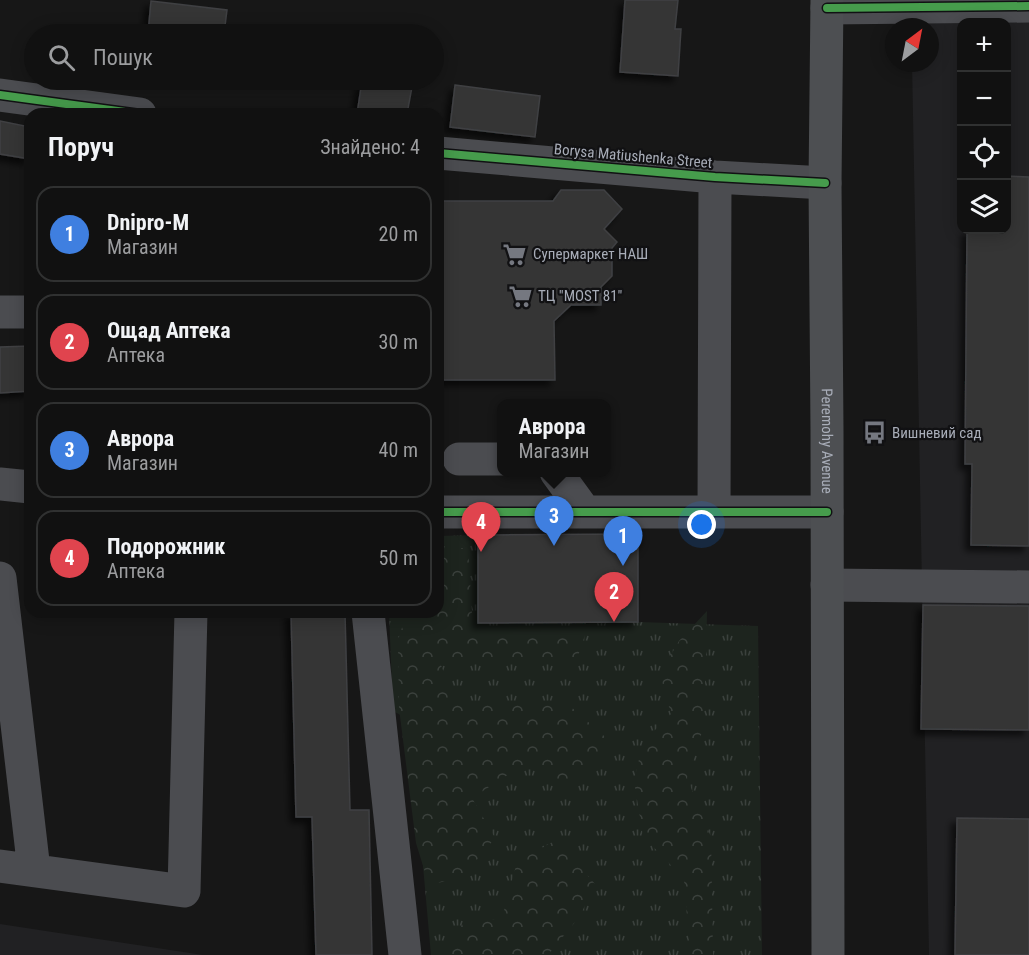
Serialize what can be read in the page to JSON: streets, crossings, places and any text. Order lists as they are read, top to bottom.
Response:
{
  "streets": {
    "main road": ["Peremohy Avenue"],
    "street": ["Borysa Matiushenka Street"]
  },
  "crossings": [
    ["Borysa Matiushenka Street", "Peremohy Avenue"]
  ],
  "places": {
    "supermarket": ["Супермаркет НАШ", "ТЦ \"MOST 81\""],
    "bus stop": ["Вишневий сад"]
  },
  "north": "top right",
  "page": {
    "map_buttons": ["+", "−"],
    "search": "Пошук",
    "heading": ["Поруч", "Знайдено: 4"],
    "list": [
      {
        "mark": "1",
        "name": "Dnipro-M",
        "note": "Магазин",
        "value": "20 m"
      },
      {
        "mark": "2",
        "name": "Ощад Аптека",
        "note": "Аптека",
        "value": "30 m"
      },
      {
        "mark": "3",
        "name": "Аврора",
        "note": "Магазин",
        "value": "40 m"
      },
      {
        "mark": "4",
        "name": "Подорожник",
        "note": "Аптека",
        "value": "50 m"
      }
    ],
    "popup": ["Аврора", "Магазин"],
    "pins": [
      "3",
      "4",
      "1",
      "2"
    ]
  }
}
